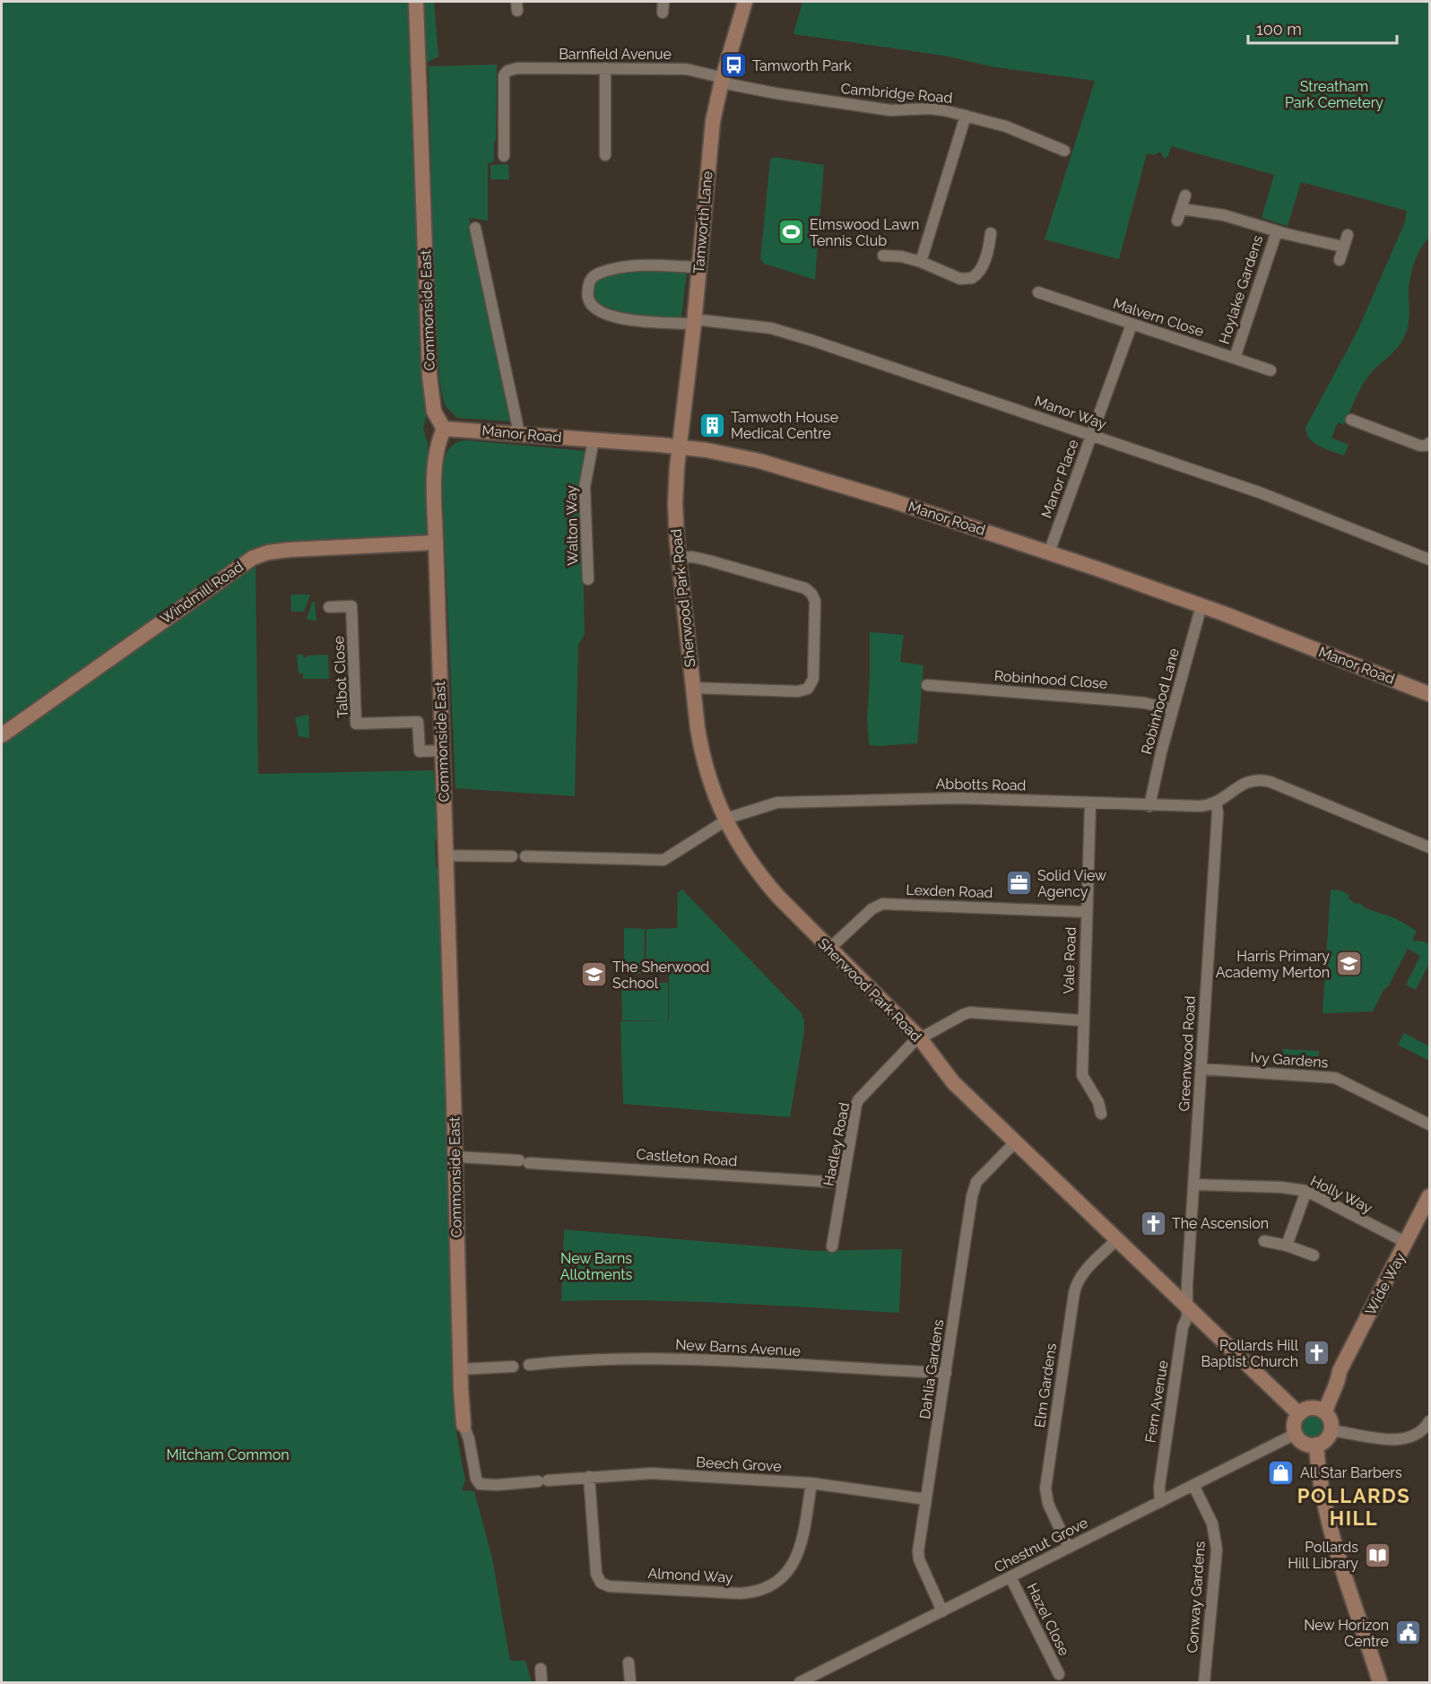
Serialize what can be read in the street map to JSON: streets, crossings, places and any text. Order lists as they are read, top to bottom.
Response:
{
  "streets": {
    "street": [
      "Barnfield Avenue",
      "Cambridge Road",
      "Tamworth Lane",
      "Hoylake Gardens",
      "Commonside East",
      "Malvern Close",
      "Manor Way",
      "Manor Road",
      "Manor Place",
      "Walton Way",
      "Windmill Road",
      "Sherwood Park Road",
      "Talbot Close",
      "Robinhood Close",
      "Robinhood Lane",
      "Abbotts Road",
      "Lexden Road",
      "Vale Road",
      "Greenwood Road",
      "Ivy Gardens",
      "Hadley Road",
      "Castleton Road",
      "Holly Way",
      "Wide Way",
      "New Barns Avenue",
      "Dahlia Gardens",
      "Elm Gardens",
      "Fern Avenue",
      "Beech Grove",
      "Chestnut Grove",
      "Almond Way",
      "Conway Gardens",
      "Hazel Close"
    ]
  },
  "crossings": [
    ["Barnfield Avenue", "Cambridge Road"],
    ["Barnfield Avenue", "Tamworth Lane"],
    ["Cambridge Road", "Tamworth Lane"],
    ["Tamworth Lane", "Manor Way"],
    ["Tamworth Lane", "Manor Road"],
    ["Tamworth Lane", "Sherwood Park Road"],
    ["Hoylake Gardens", "Malvern Close"],
    ["Commonside East", "Manor Road"],
    ["Commonside East", "Windmill Road"],
    ["Commonside East", "Talbot Close"],
    ["Commonside East", "Castleton Road"],
    ["Commonside East", "Beech Grove"],
    ["Malvern Close", "Manor Place"],
    ["Manor Way", "Manor Place"],
    ["Manor Road", "Manor Place"],
    ["Manor Road", "Walton Way"],
    ["Manor Road", "Sherwood Park Road"],
    ["Manor Road", "Robinhood Lane"],
    ["Sherwood Park Road", "Abbotts Road"],
    ["Sherwood Park Road", "Lexden Road"],
    ["Sherwood Park Road", "Greenwood Road"],
    ["Sherwood Park Road", "Hadley Road"],
    ["Sherwood Park Road", "Wide Way"],
    ["Sherwood Park Road", "Dahlia Gardens"],
    ["Sherwood Park Road", "Elm Gardens"],
    ["Sherwood Park Road", "Fern Avenue"],
    ["Sherwood Park Road", "Chestnut Grove"],
    ["Robinhood Close", "Robinhood Lane"],
    ["Robinhood Lane", "Abbotts Road"],
    ["Abbotts Road", "Vale Road"],
    ["Abbotts Road", "Greenwood Road"],
    ["Lexden Road", "Vale Road"],
    ["Vale Road", "Hadley Road"],
    ["Greenwood Road", "Ivy Gardens"],
    ["Greenwood Road", "Holly Way"],
    ["Greenwood Road", "Fern Avenue"],
    ["Hadley Road", "Castleton Road"],
    ["Holly Way", "Wide Way"],
    ["Wide Way", "Chestnut Grove"],
    ["New Barns Avenue", "Dahlia Gardens"],
    ["Dahlia Gardens", "Beech Grove"],
    ["Dahlia Gardens", "Chestnut Grove"],
    ["Elm Gardens", "Chestnut Grove"],
    ["Fern Avenue", "Chestnut Grove"],
    ["Beech Grove", "Almond Way"],
    ["Chestnut Grove", "Conway Gardens"],
    ["Chestnut Grove", "Hazel Close"]
  ],
  "districts": ["POLLARDS HILL"],
  "parks": ["Streatham Park Cemetery", "New Barns Allotments", "Mitcham Common"],
  "places": {
    "bus stop": ["Tamworth Park"],
    "sports": ["Elmswood Lawn Tennis Club"],
    "building": ["Tamwoth House Medical Centre"],
    "office": ["Solid View Agency"],
    "school or university": ["Harris Primary Academy Merton", "The Sherwood School"],
    "church": ["The Ascension", "Pollards Hill Baptist Church"],
    "shop": ["All Star Barbers"],
    "library": ["Pollards Hill Library"],
    "public building": ["New Horizon Centre"]
  },
  "scale_bar": "100 m"
}
